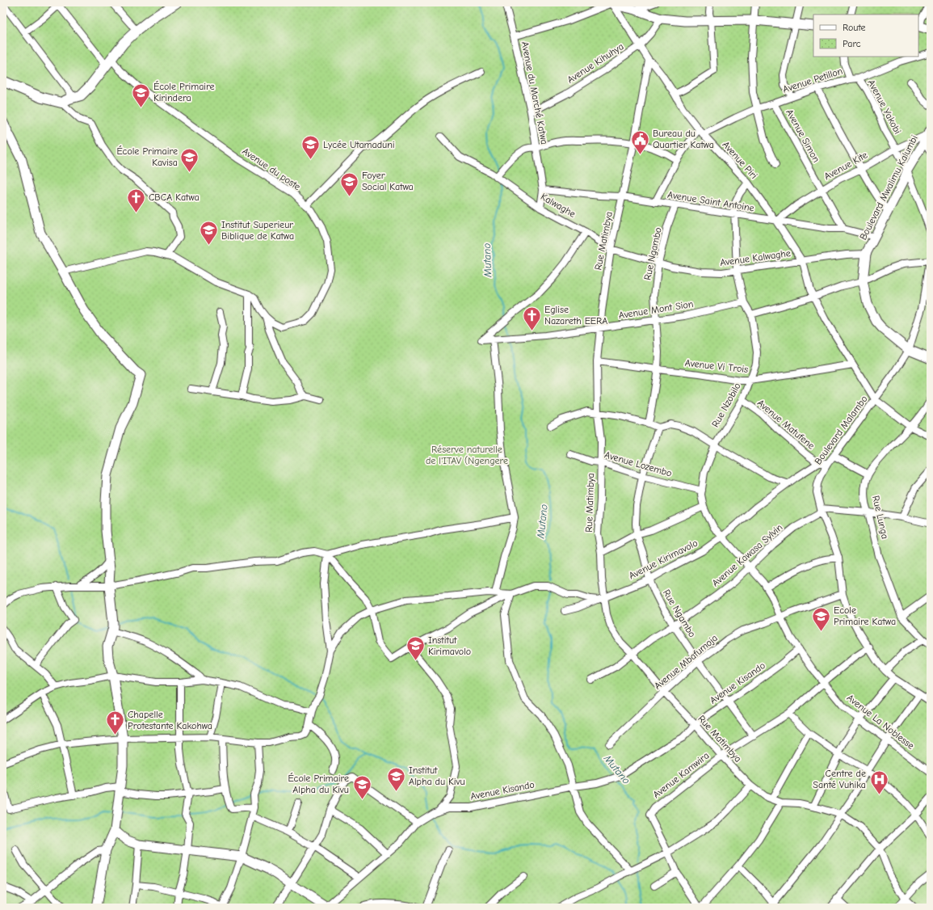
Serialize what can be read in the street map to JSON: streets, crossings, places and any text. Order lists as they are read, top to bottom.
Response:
{
  "streets": {
    "street": [
      "Avenue Kihuhya",
      "Avenue Petillon",
      "Avenue du Marché Katwa",
      "Avenue Yakobi",
      "Avenue Simon",
      "Avenue Piri",
      "Avenue Kite",
      "Avenue du poste",
      "Boulevard Mwalimu Kalumbi",
      "Avenue Saint Antoine",
      "Kalwaghe",
      "Rue Matimbya",
      "Rue Ngambo",
      "Avenue Kalwaghe",
      "Avenue Mont Sion",
      "Avenue Vi Trois",
      "Rue Nzobilo",
      "Avenue Matufene",
      "Boulevard Malambo",
      "Avenue Lozembo",
      "Rue Lunga",
      "Avenue Kawasa Sylvin",
      "Avenue Kirimavolo",
      "Avenue Mbafumoja",
      "Avenue Kisando",
      "Avenue La Noblesse",
      "Avenue Kamwira"
    ]
  },
  "crossings": [
    ["Avenue Kihuhya", "Avenue du Marché Katwa"],
    ["Avenue Petillon", "Avenue Yakobi"],
    ["Avenue Petillon", "Avenue Simon"],
    ["Avenue Petillon", "Avenue Piri"],
    ["Avenue Petillon", "Avenue Saint Antoine"],
    ["Avenue du Marché Katwa", "Avenue Saint Antoine"],
    ["Avenue du Marché Katwa", "Kalwaghe"],
    ["Avenue Yakobi", "Avenue Kite"],
    ["Avenue Yakobi", "Boulevard Mwalimu Kalumbi"],
    ["Avenue Simon", "Avenue Kite"],
    ["Avenue Simon", "Avenue Saint Antoine"],
    ["Avenue Piri", "Avenue Kite"],
    ["Avenue Piri", "Avenue Saint Antoine"],
    ["Avenue Piri", "Rue Matimbya"],
    ["Avenue Piri", "Avenue Kalwaghe"],
    ["Avenue Piri", "Avenue Vi Trois"],
    ["Avenue Piri", "Rue Nzobilo"],
    ["Avenue Piri", "Boulevard Malambo"],
    ["Avenue Kite", "Boulevard Mwalimu Kalumbi"],
    ["Avenue Kite", "Avenue Saint Antoine"],
    ["Boulevard Mwalimu Kalumbi", "Avenue Saint Antoine"],
    ["Boulevard Mwalimu Kalumbi", "Avenue Kalwaghe"],
    ["Boulevard Mwalimu Kalumbi", "Boulevard Malambo"],
    ["Avenue Saint Antoine", "Rue Matimbya"],
    ["Avenue Saint Antoine", "Rue Ngambo"],
    ["Avenue Saint Antoine", "Rue Nzobilo"],
    ["Kalwaghe", "Rue Matimbya"],
    ["Kalwaghe", "Avenue Kalwaghe"],
    ["Kalwaghe", "Avenue Mont Sion"],
    ["Rue Matimbya", "Avenue Kalwaghe"],
    ["Rue Matimbya", "Avenue Mont Sion"],
    ["Rue Matimbya", "Avenue Vi Trois"],
    ["Rue Matimbya", "Avenue Lozembo"],
    ["Rue Matimbya", "Avenue Kawasa Sylvin"],
    ["Rue Matimbya", "Avenue Kirimavolo"],
    ["Rue Matimbya", "Avenue Mbafumoja"],
    ["Rue Matimbya", "Avenue Kisando"],
    ["Rue Matimbya", "Avenue Kamwira"],
    ["Rue Ngambo", "Avenue Kalwaghe"],
    ["Rue Ngambo", "Avenue Mont Sion"],
    ["Rue Ngambo", "Avenue Vi Trois"],
    ["Rue Ngambo", "Avenue Lozembo"],
    ["Rue Ngambo", "Avenue Kawasa Sylvin"],
    ["Rue Ngambo", "Avenue Kirimavolo"],
    ["Rue Ngambo", "Avenue Mbafumoja"],
    ["Rue Ngambo", "Avenue Kisando"],
    ["Rue Ngambo", "Avenue Kamwira"],
    ["Avenue Kalwaghe", "Rue Nzobilo"],
    ["Avenue Mont Sion", "Rue Nzobilo"],
    ["Avenue Vi Trois", "Rue Nzobilo"],
    ["Rue Nzobilo", "Avenue Matufene"],
    ["Rue Nzobilo", "Avenue Lozembo"],
    ["Rue Nzobilo", "Avenue Kawasa Sylvin"],
    ["Rue Nzobilo", "Avenue Kirimavolo"],
    ["Rue Nzobilo", "Avenue Mbafumoja"],
    ["Rue Nzobilo", "Avenue La Noblesse"],
    ["Avenue Matufene", "Avenue Kirimavolo"],
    ["Boulevard Malambo", "Avenue Kawasa Sylvin"],
    ["Boulevard Malambo", "Avenue Mbafumoja"],
    ["Boulevard Malambo", "Avenue Kamwira"],
    ["Avenue Mbafumoja", "Avenue La Noblesse"],
    ["Avenue Kisando", "Avenue La Noblesse"],
    ["Avenue La Noblesse", "Avenue Kamwira"]
  ],
  "water": ["Mutano"],
  "parks": ["Réserve naturelle de l'ITAV (Ngengere"],
  "places": {
    "school or university": [
      "École Primaire Kirindera",
      "Lycée Utamaduni",
      "École Primaire Kavisa",
      "Foyer Social Katwa",
      "Institut Superieur Biblique de Katwa",
      "Ecole Primaire Katwa",
      "Institut Kirimavolo",
      "Institut Alpha du Kivu",
      "École Primaire Alpha du Kivu"
    ],
    "public building": ["Bureau du Quartier Katwa"],
    "church": ["CBCA Katwa", "Eglise Nazareth EERA", "Chapelle Protestante Kakohwa"],
    "hospital": ["Centre de Santé Vuhika"]
  },
  "legend": ["Route", "Parc"]
}
